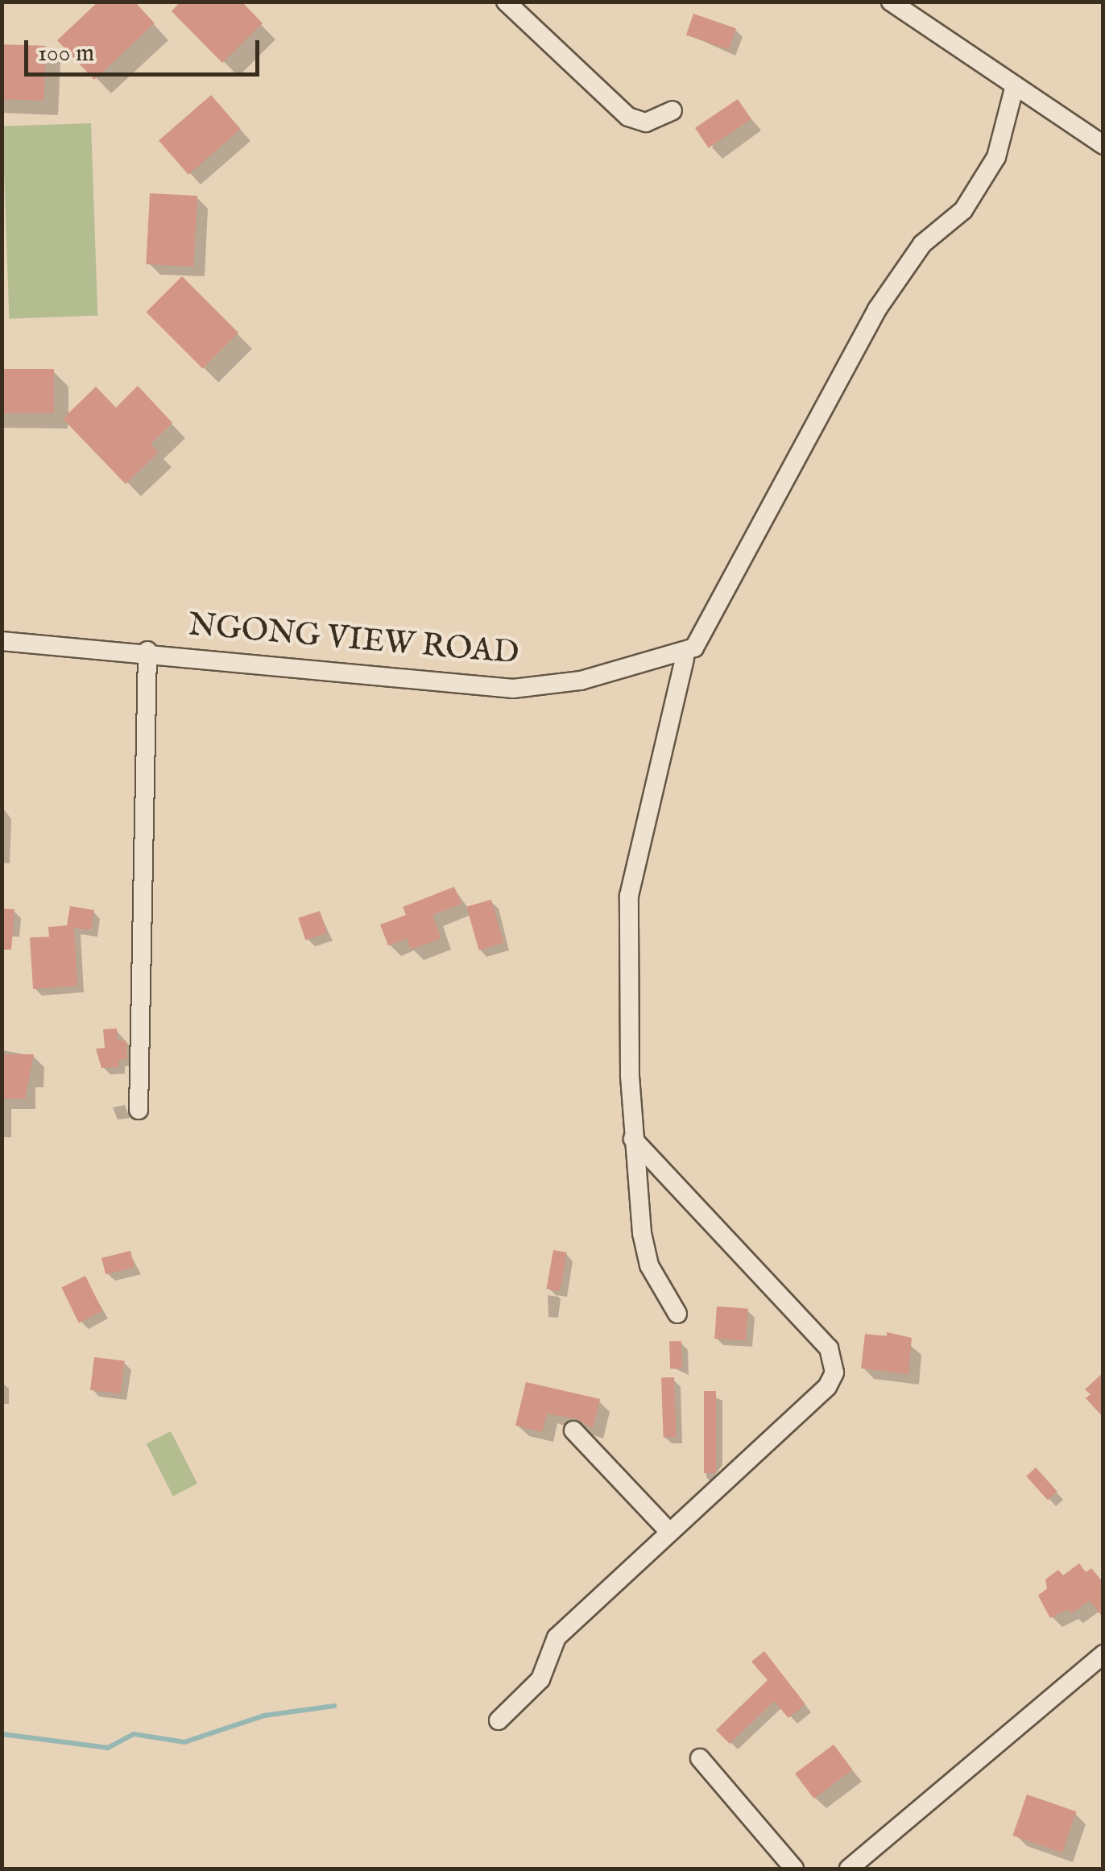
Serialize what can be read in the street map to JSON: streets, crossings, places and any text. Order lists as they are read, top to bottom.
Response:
{
  "streets": {
    "street": ["NGONG VIEW ROAD"]
  },
  "scale_bar": "100 m"
}
